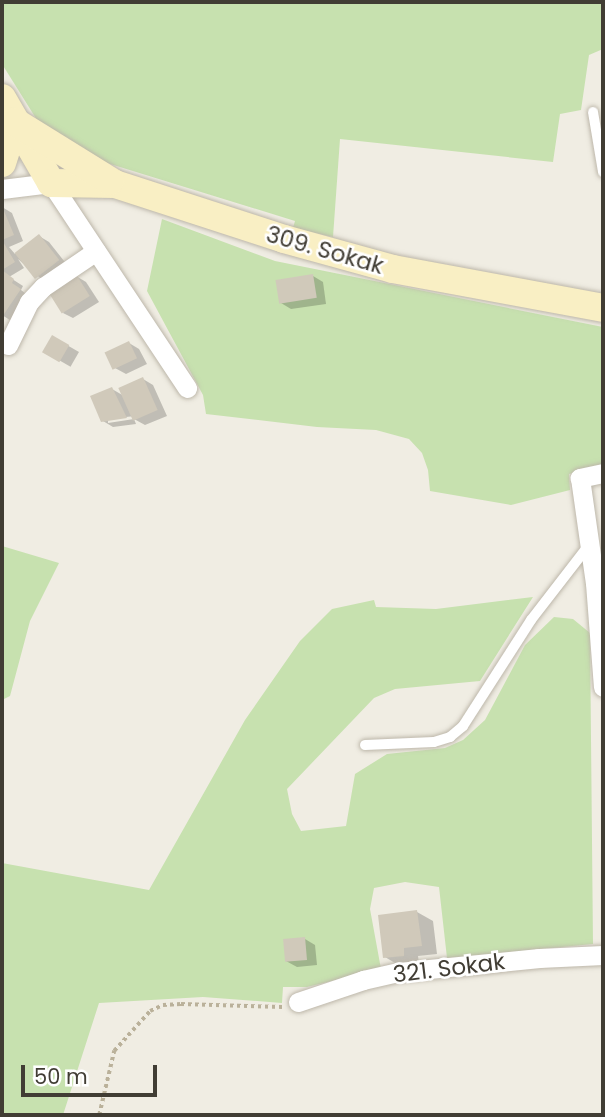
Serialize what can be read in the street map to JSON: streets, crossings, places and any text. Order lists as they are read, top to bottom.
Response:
{
  "streets": {
    "street": ["309. Sokak", "321. Sokak"]
  },
  "scale_bar": "50 m"
}
